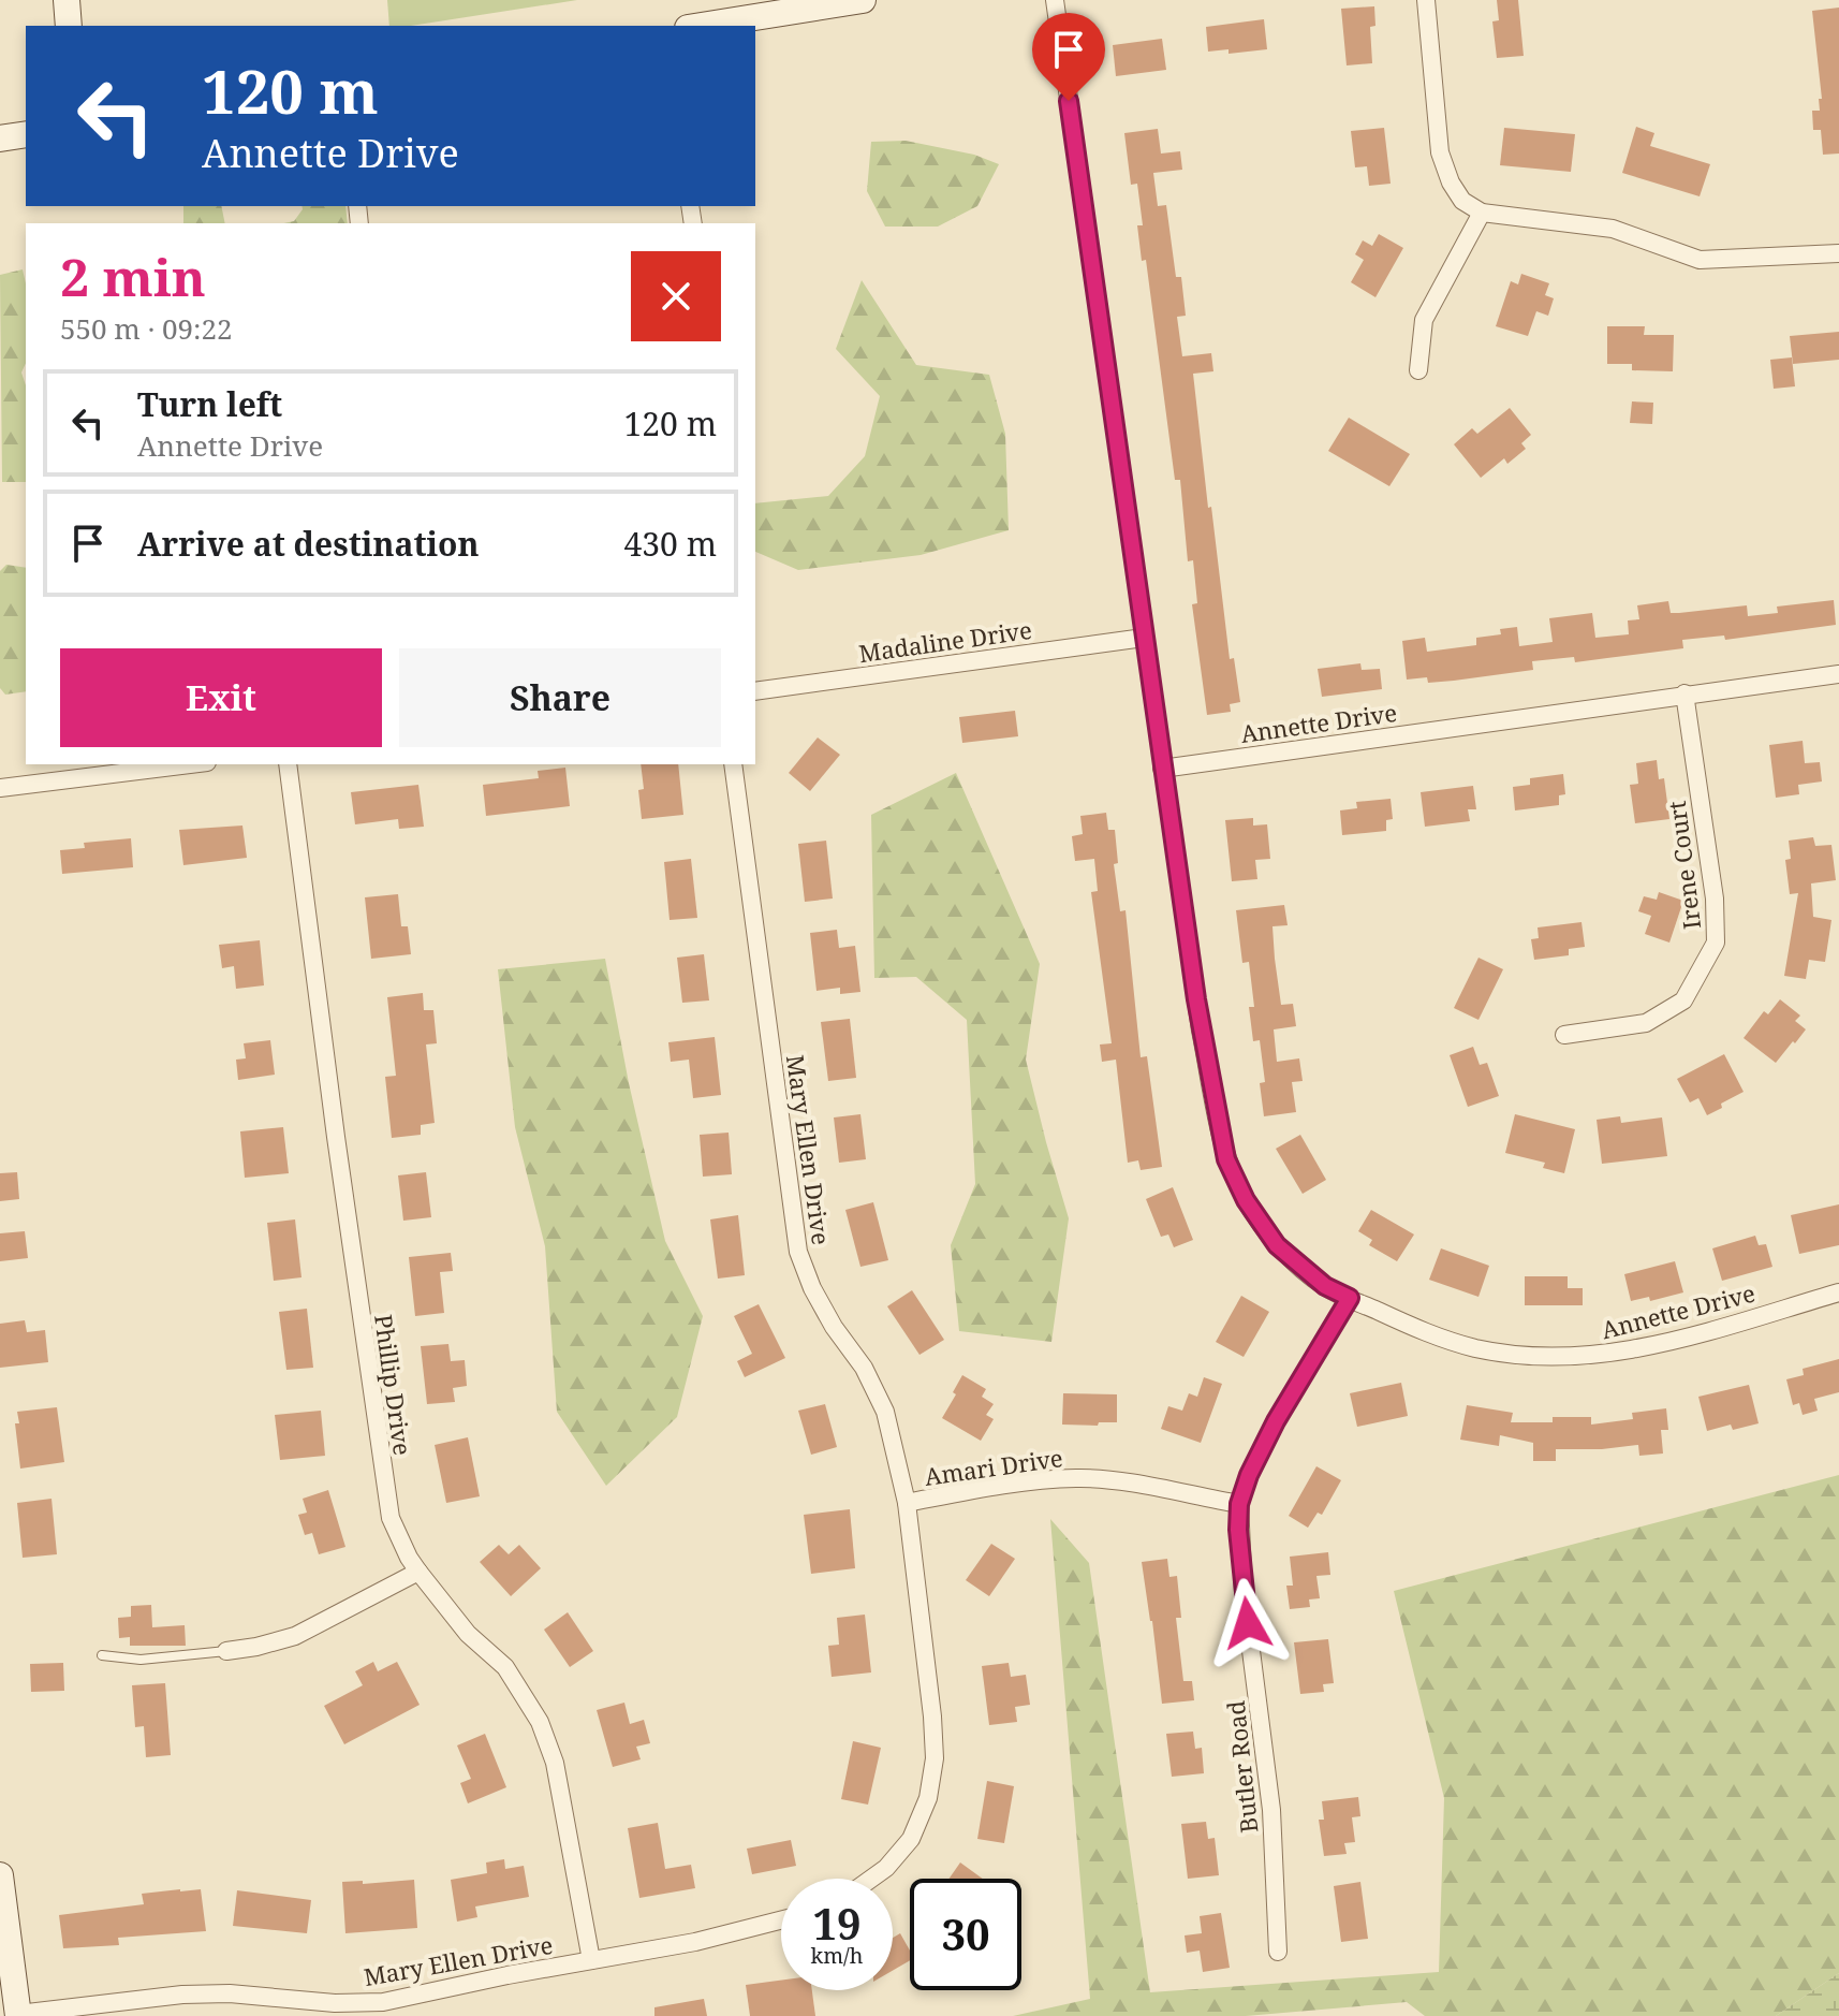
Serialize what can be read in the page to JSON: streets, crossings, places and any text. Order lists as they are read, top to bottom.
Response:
{
  "streets": {
    "street": [
      "Madaline Drive",
      "Annette Drive",
      "Irene Court",
      "Mary Ellen Drive",
      "Phillip Drive",
      "Amari Drive",
      "Butler Road"
    ]
  },
  "crossings": [
    ["Madaline Drive", "Annette Drive"],
    ["Annette Drive", "Irene Court"],
    ["Annette Drive", "Butler Road"],
    ["Mary Ellen Drive", "Phillip Drive"],
    ["Mary Ellen Drive", "Amari Drive"],
    ["Amari Drive", "Butler Road"]
  ],
  "page": {
    "turn": ["120 m", "Annette Drive"],
    "heading": ["2 min", "550 m · 09:22"],
    "list": [
      {
        "name": "Turn left",
        "note": "Annette Drive",
        "value": "120 m"
      },
      {
        "name": "Arrive at destination",
        "value": "430 m"
      }
    ],
    "buttons": ["Exit", "Share"],
    "speed": "19 km/h",
    "limit": "30"
  }
}
